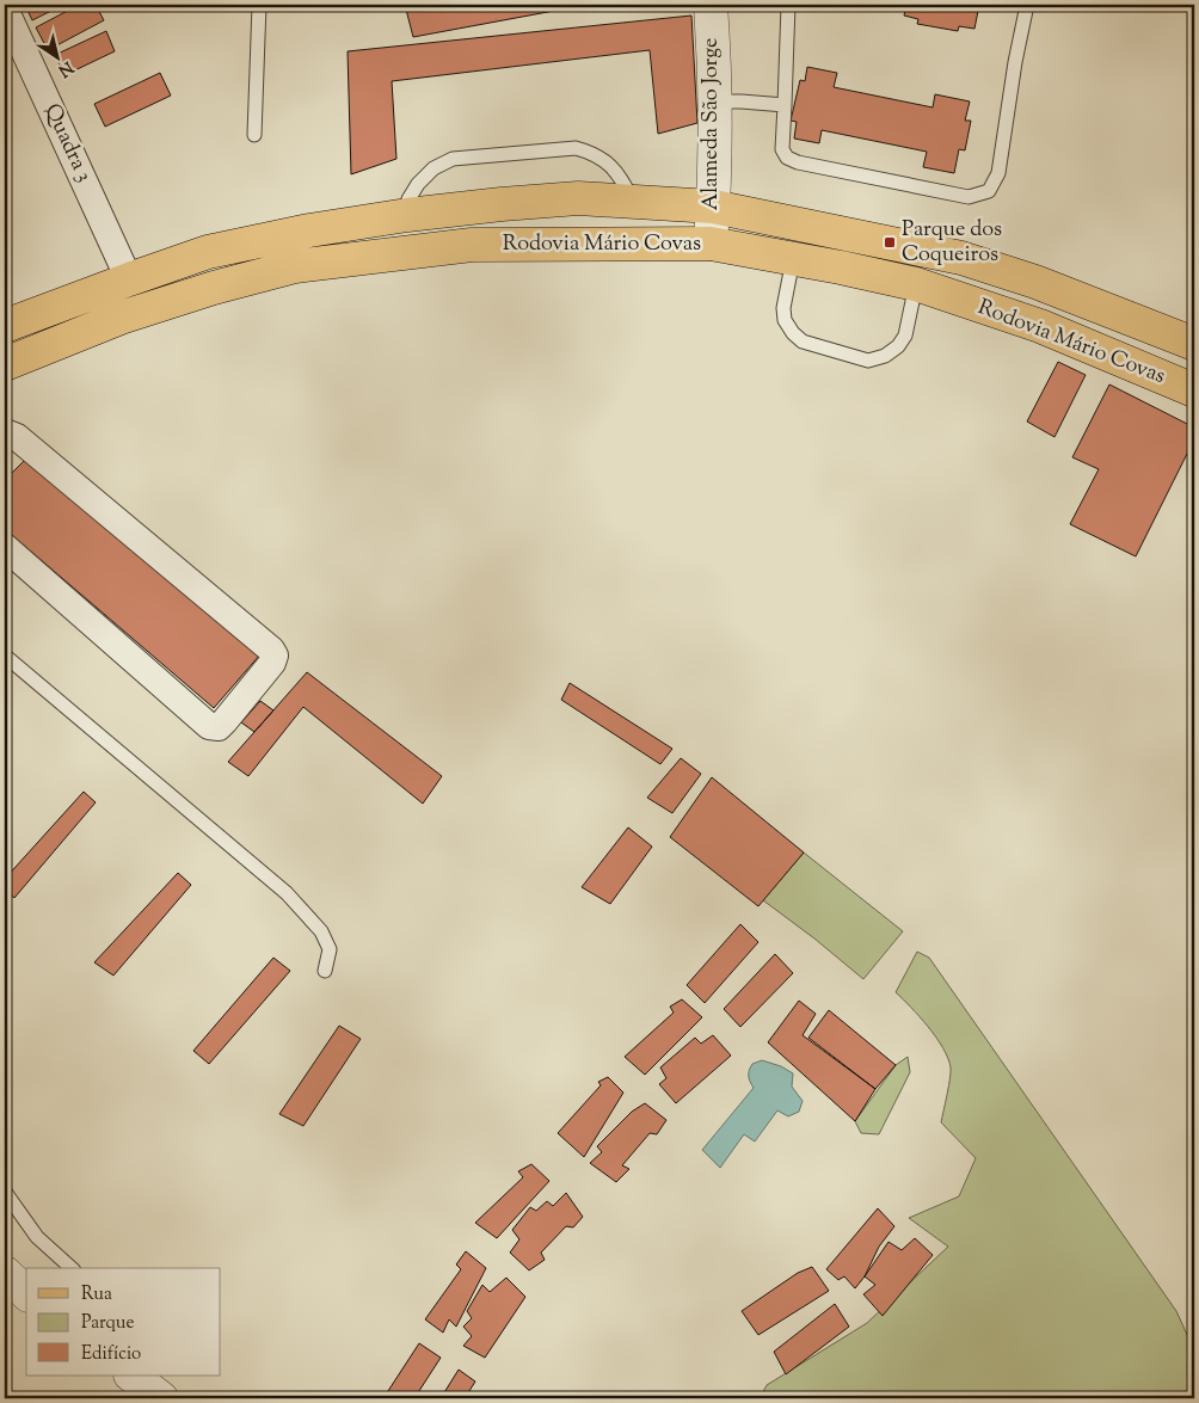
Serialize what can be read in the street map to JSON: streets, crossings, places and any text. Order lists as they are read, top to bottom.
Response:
{
  "streets": {
    "main road": ["Rodovia Mário Covas"],
    "street": ["Alameda São Jorge", "Quadra 3"]
  },
  "crossings": [
    ["Alameda São Jorge", "Rodovia Mário Covas"],
    ["Quadra 3", "Rodovia Mário Covas"]
  ],
  "places": {
    "transit": ["Parque dos Coqueiros"]
  },
  "legend": ["Rua", "Parque", "Edifício"],
  "north": "bottom right"
}
